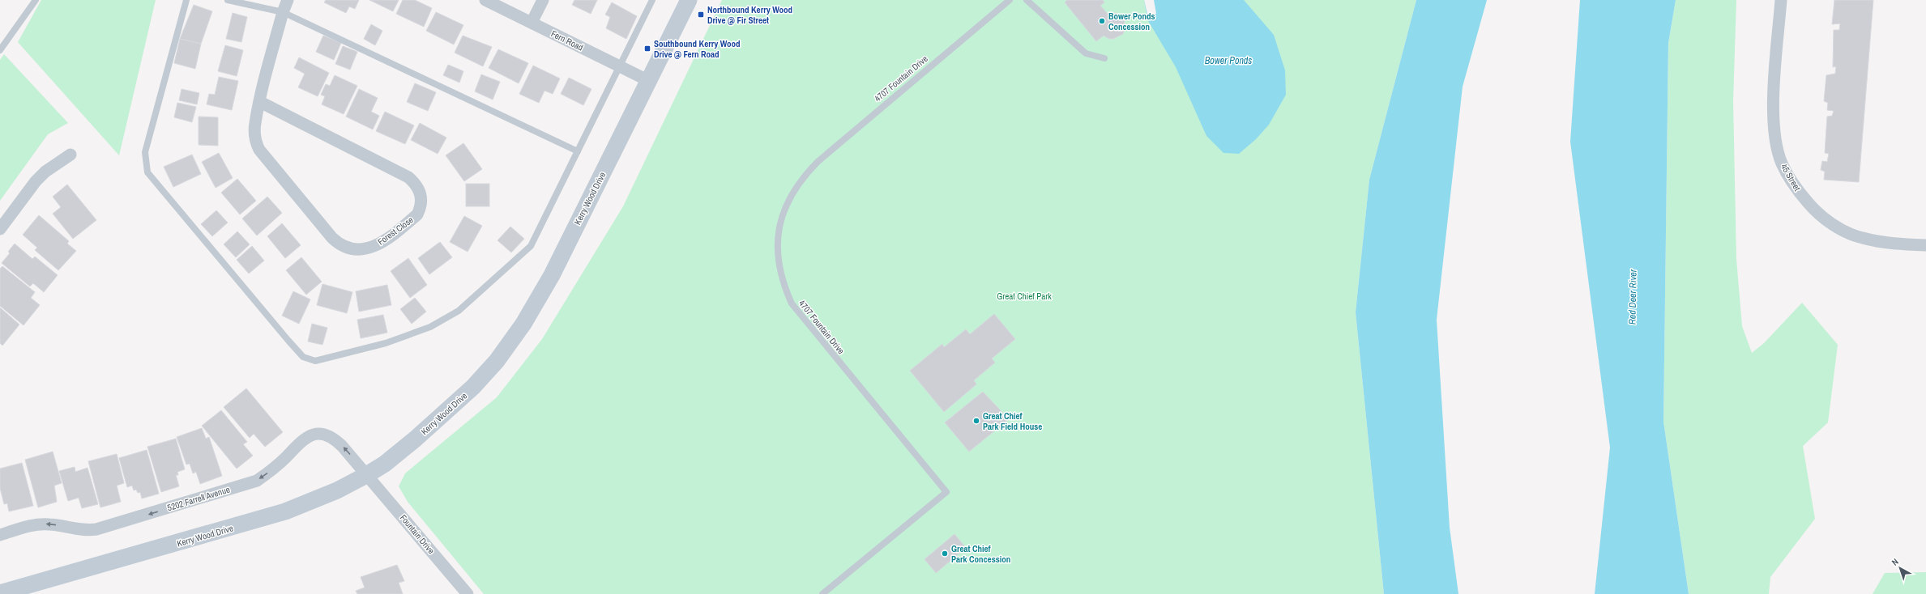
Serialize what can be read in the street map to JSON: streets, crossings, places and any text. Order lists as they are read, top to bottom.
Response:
{
  "streets": {
    "street": [
      "Fern Road",
      "45 Street",
      "Kerry Wood Drive",
      "Forest Close",
      "5202 Farrell Avenue",
      "Fountain Drive"
    ],
    "lane": ["4707 Fountain Drive"]
  },
  "crossings": [
    ["Fern Road", "Kerry Wood Drive"],
    ["Kerry Wood Drive", "5202 Farrell Avenue"],
    ["Kerry Wood Drive", "Fountain Drive"],
    ["5202 Farrell Avenue", "Fountain Drive"]
  ],
  "one_way": ["5202 Farrell Avenue"],
  "water": ["Bower Ponds", "Red Deer River"],
  "parks": ["Great Chief Park"],
  "places": {
    "transit": ["Northbound Kerry Wood Drive @ Fir Street", "Southbound Kerry Wood Drive @ Fern Road"],
    "other": ["Bower Ponds Concession", "Great Chief Park Field House", "Great Chief Park Concession"]
  },
  "north": "top left"
}
